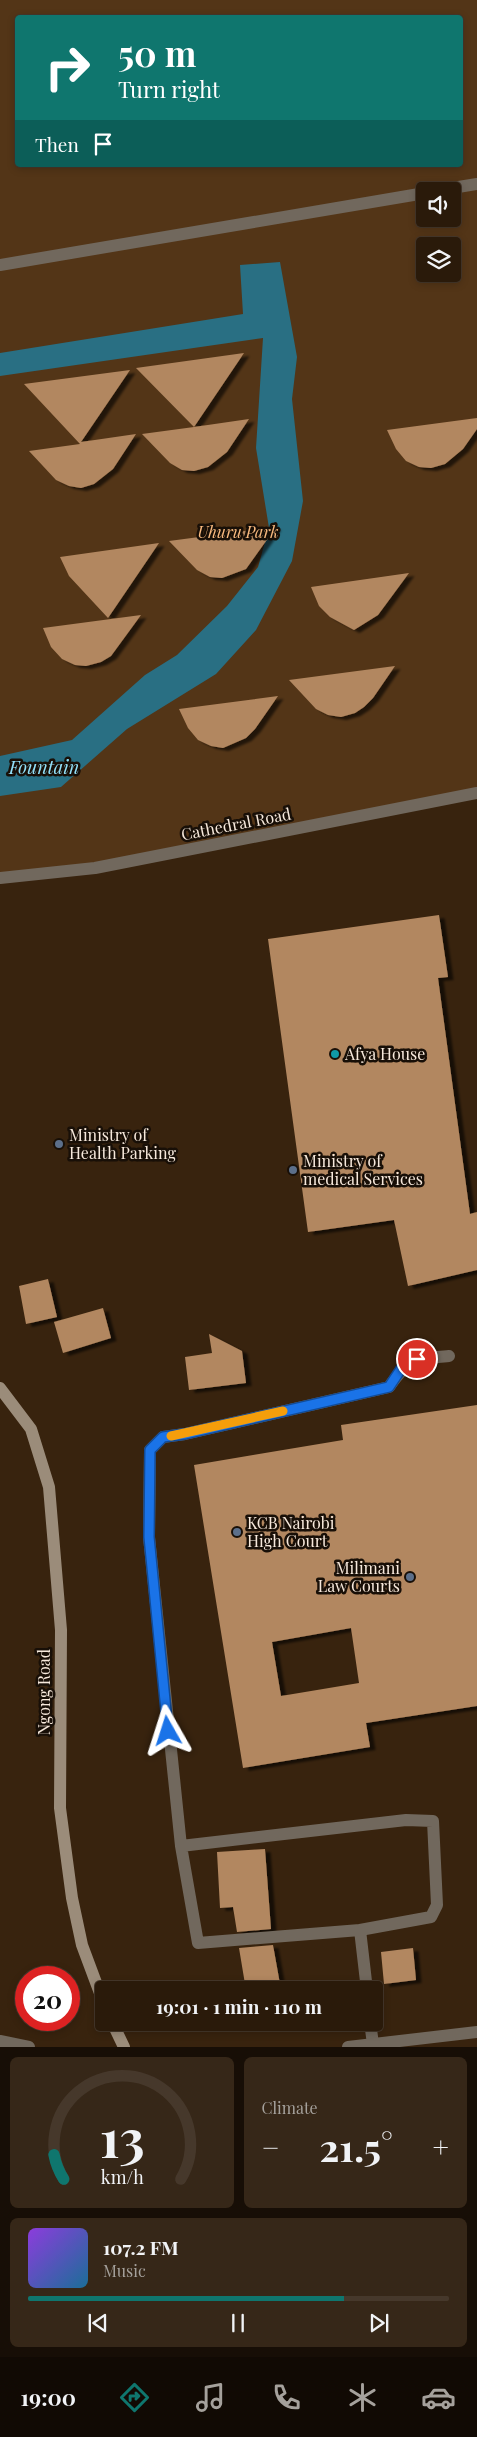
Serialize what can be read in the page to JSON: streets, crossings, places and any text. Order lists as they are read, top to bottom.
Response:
{
  "streets": {
    "main road": ["Ngong Road"],
    "street": ["Cathedral Road"]
  },
  "water": ["Fountain"],
  "parks": ["Uhuru Park"],
  "places": [
    "Afya House",
    "Ministry of Health Parking",
    "Ministry of medical Services",
    "KCB Nairobi High Court",
    "Milimani Law Courts"
  ],
  "page": {
    "turn": ["50 m", "Turn right"],
    "then": "Then",
    "limit": "20",
    "trip": "19:01 · 1 min · 110 m",
    "tile": "Climate",
    "heat": ["−", "21.5°", "+"],
    "song": ["107.2 FM", "Music"],
    "tabs": "19:00",
    "gauge": ["13", "km/h"]
  }
}
